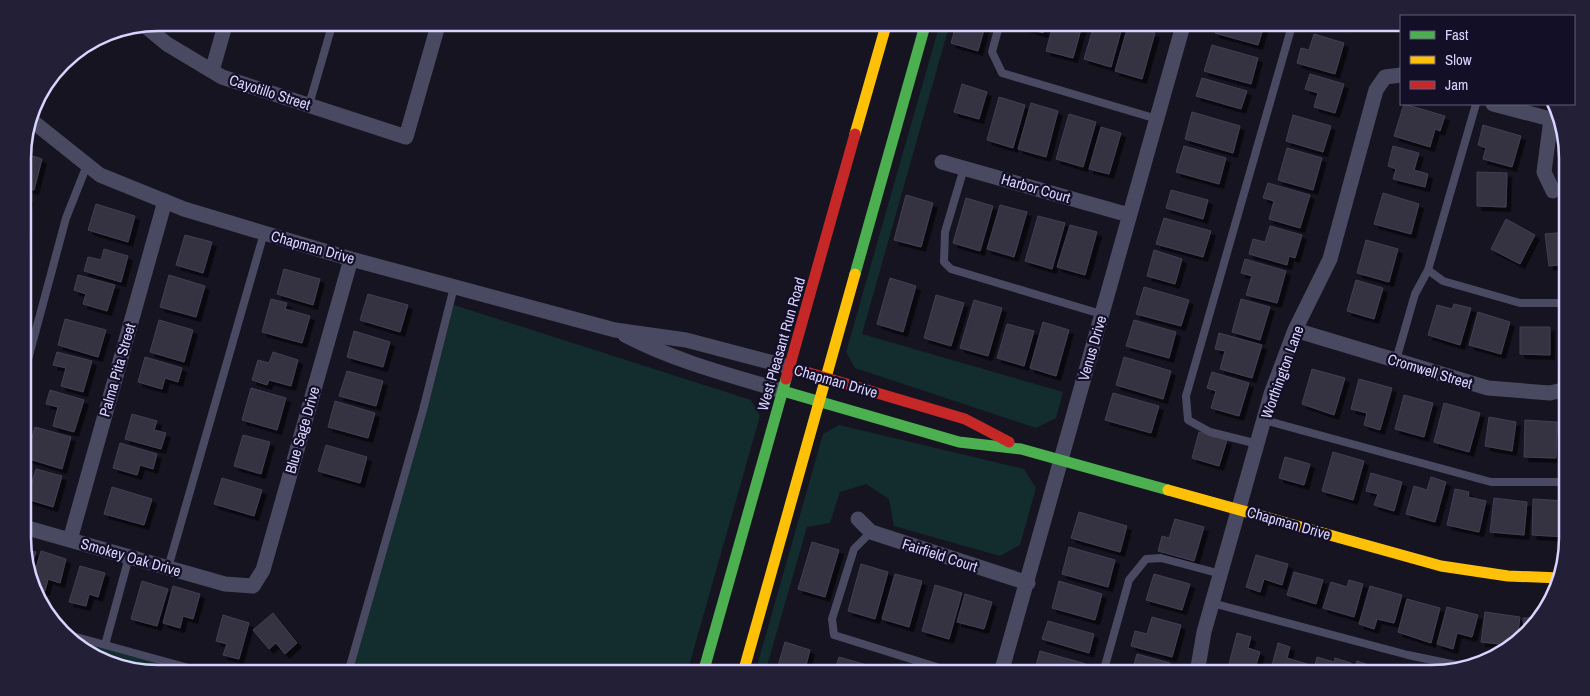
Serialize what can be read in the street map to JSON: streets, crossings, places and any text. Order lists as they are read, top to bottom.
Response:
{
  "streets": {
    "main road": ["Chapman Drive", "West Pleasant Run Road"],
    "street": [
      "Cayotillo Street",
      "Harbor Court",
      "Venus Drive",
      "Palma Pita Street",
      "Cromwell Street",
      "Worthington Lane",
      "Blue Sage Drive",
      "Fairfield Court",
      "Smokey Oak Drive"
    ]
  },
  "crossings": [
    ["Harbor Court", "Venus Drive"],
    ["Chapman Drive", "West Pleasant Run Road"],
    ["Chapman Drive", "Venus Drive"],
    ["Chapman Drive", "Palma Pita Street"],
    ["Chapman Drive", "Worthington Lane"],
    ["Chapman Drive", "Blue Sage Drive"],
    ["Venus Drive", "Fairfield Court"],
    ["Palma Pita Street", "Smokey Oak Drive"],
    ["Cromwell Street", "Worthington Lane"],
    ["Blue Sage Drive", "Smokey Oak Drive"]
  ],
  "legend": ["Fast", "Slow", "Jam"]
}
